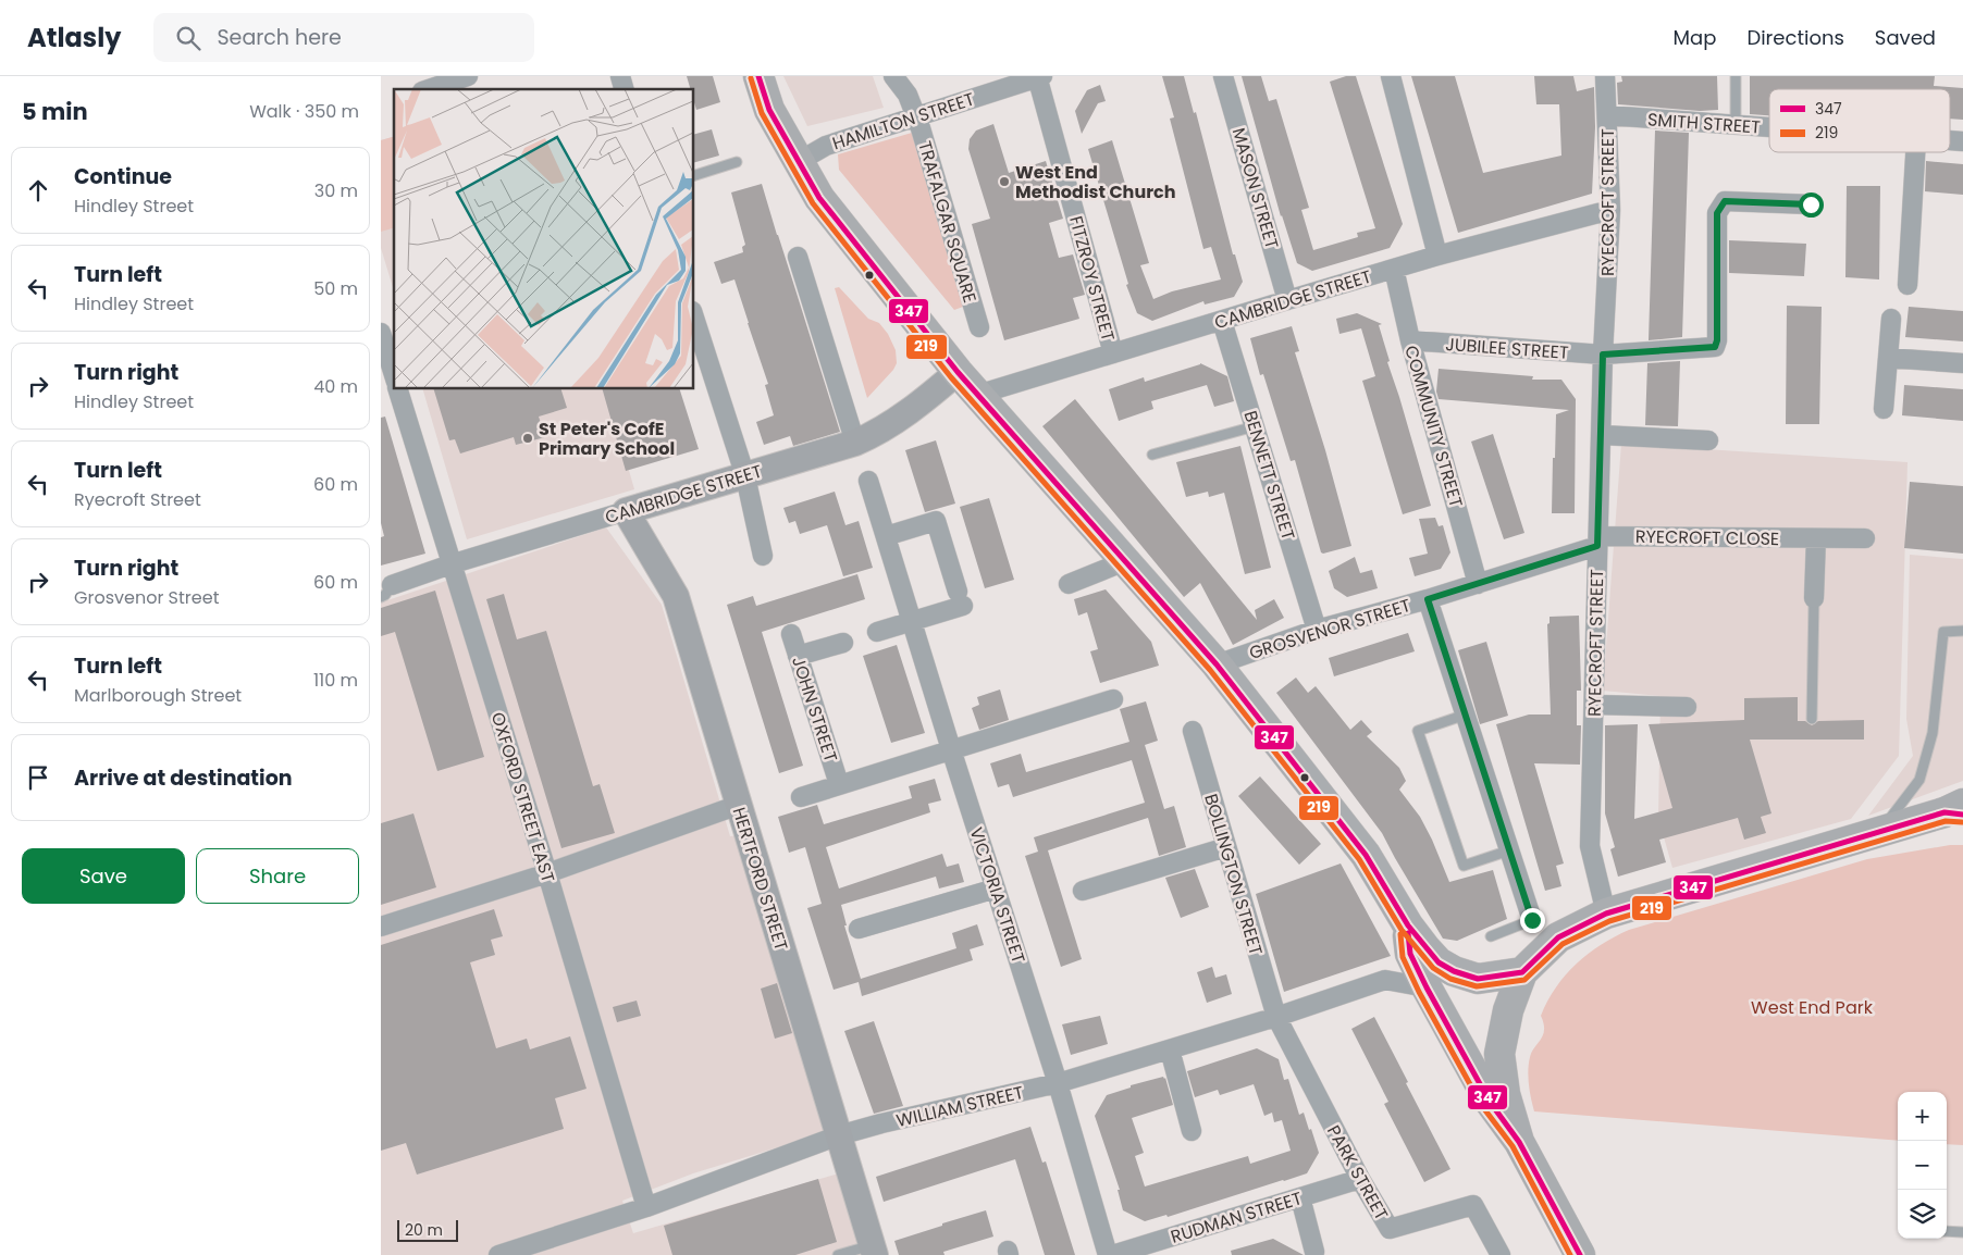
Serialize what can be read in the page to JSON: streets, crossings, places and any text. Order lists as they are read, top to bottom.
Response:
{
  "streets": {
    "street": [
      "HAMILTON STREET",
      "SMITH STREET",
      "MASON STREET",
      "RYECROFT STREET",
      "TRAFALGAR SQUARE",
      "FITZROY STREET",
      "CAMBRIDGE STREET",
      "JUBILEE STREET",
      "COMMUNITY STREET",
      "BENNETT STREET",
      "RYECROFT CLOSE",
      "GROSVENOR STREET",
      "JOHN STREET",
      "OXFORD STREET EAST",
      "BOLLINGTON STREET",
      "HERTFORD STREET",
      "VICTORIA STREET",
      "WILLIAM STREET",
      "PARK STREET",
      "RUDMAN STREET"
    ]
  },
  "crossings": [
    ["HAMILTON STREET", "TRAFALGAR SQUARE"],
    ["HAMILTON STREET", "FITZROY STREET"],
    ["SMITH STREET", "RYECROFT STREET"],
    ["MASON STREET", "CAMBRIDGE STREET"],
    ["RYECROFT STREET", "CAMBRIDGE STREET"],
    ["RYECROFT STREET", "JUBILEE STREET"],
    ["RYECROFT STREET", "RYECROFT CLOSE"],
    ["RYECROFT STREET", "GROSVENOR STREET"],
    ["FITZROY STREET", "CAMBRIDGE STREET"],
    ["CAMBRIDGE STREET", "COMMUNITY STREET"],
    ["CAMBRIDGE STREET", "BENNETT STREET"],
    ["CAMBRIDGE STREET", "OXFORD STREET EAST"],
    ["CAMBRIDGE STREET", "HERTFORD STREET"],
    ["JUBILEE STREET", "COMMUNITY STREET"],
    ["COMMUNITY STREET", "GROSVENOR STREET"],
    ["BENNETT STREET", "GROSVENOR STREET"],
    ["RYECROFT CLOSE", "GROSVENOR STREET"],
    ["OXFORD STREET EAST", "WILLIAM STREET"],
    ["BOLLINGTON STREET", "WILLIAM STREET"],
    ["BOLLINGTON STREET", "PARK STREET"],
    ["HERTFORD STREET", "WILLIAM STREET"],
    ["VICTORIA STREET", "WILLIAM STREET"],
    ["WILLIAM STREET", "PARK STREET"],
    ["PARK STREET", "RUDMAN STREET"]
  ],
  "parks": ["West End Park"],
  "places": ["West End Methodist Church", "St Peter's CofE Primary School"],
  "lines": ["transit line 347", "transit line 219"],
  "legend": ["347", "219"],
  "scale_bar": "20 m",
  "page": {
    "header": "Atlasly",
    "search": "Search here",
    "nav": ["Map", "Directions", "Saved"],
    "heading": ["5 min", "Walk · 350 m"],
    "list": [
      ["Continue", "Hindley Street", "30 m"],
      ["Turn left", "Hindley Street", "50 m"],
      ["Turn right", "Hindley Street", "40 m"],
      ["Turn left", "Ryecroft Street", "60 m"],
      ["Turn right", "Grosvenor Street", "60 m"],
      ["Turn left", "Marlborough Street", "110 m"],
      "Arrive at destination"
    ],
    "buttons": ["Save", "Share"],
    "map_buttons": ["+", "−"],
    "scale": "20 m"
  }
}
